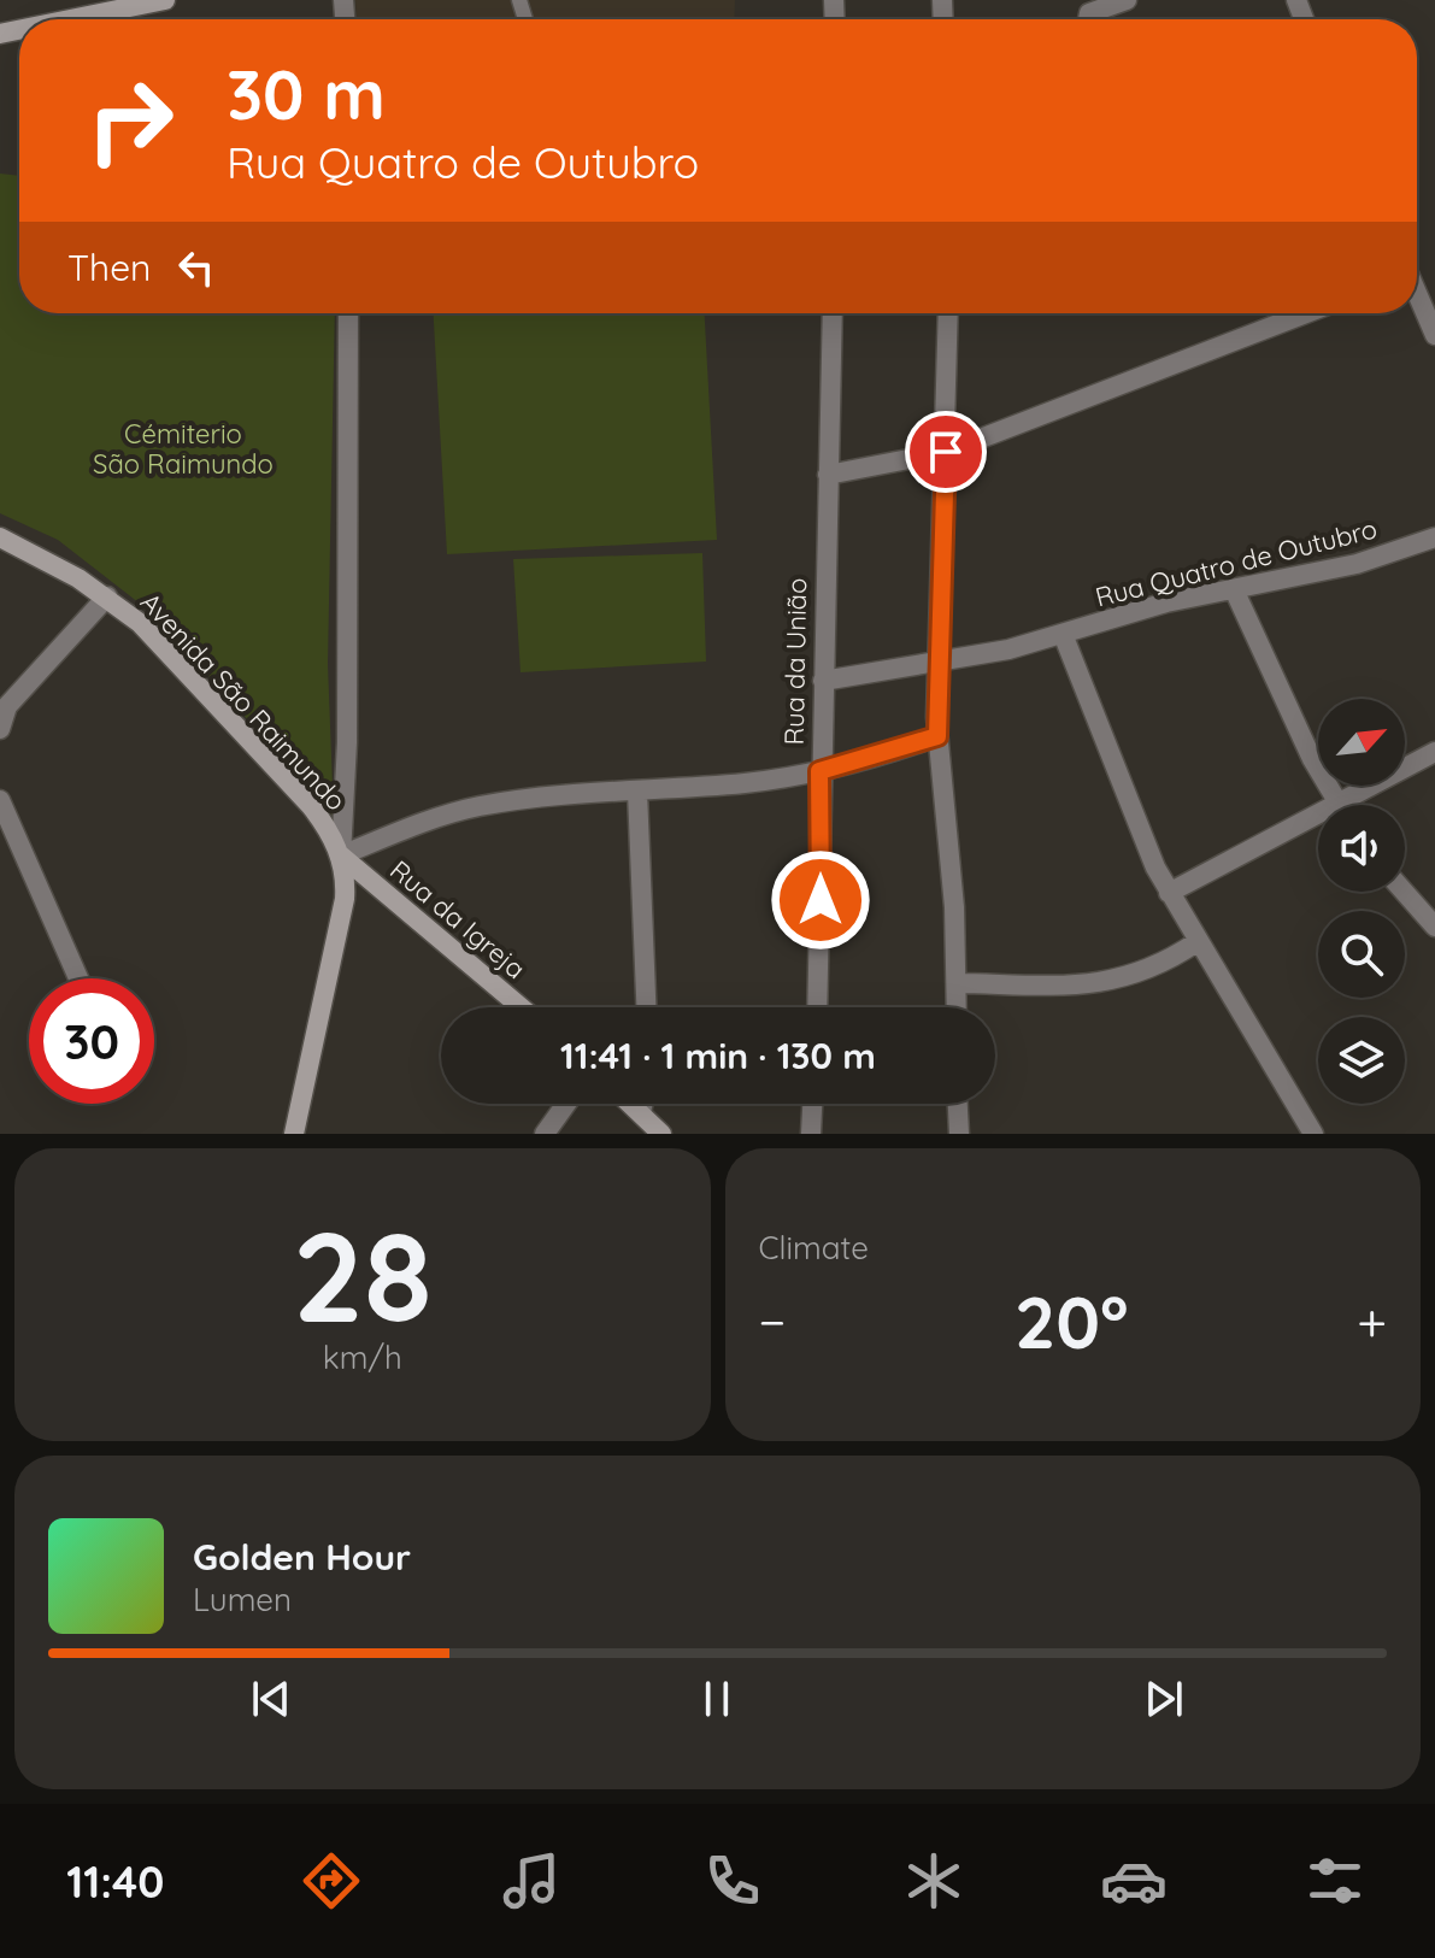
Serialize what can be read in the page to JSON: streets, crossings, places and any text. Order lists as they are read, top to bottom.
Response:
{
  "streets": {
    "street": [
      "Rua Quatro de Outubro",
      "Rua da União",
      "Avenida São Raimundo",
      "Rua da Igreja"
    ]
  },
  "crossings": [
    ["Rua Quatro de Outubro", "Rua da União"],
    ["Avenida São Raimundo", "Rua da Igreja"]
  ],
  "parks": ["Cémiterio São Raimundo"],
  "north": "top right",
  "page": {
    "turn": ["30 m", "Rua Quatro de Outubro"],
    "then": "Then",
    "limit": "30",
    "trip": "11:41 · 1 min · 130 m",
    "tile": [
      ["28", "km/h"],
      "Climate"
    ],
    "heat": ["−", "20°", "+"],
    "song": ["Golden Hour", "Lumen"],
    "tabs": "11:40"
  }
}
